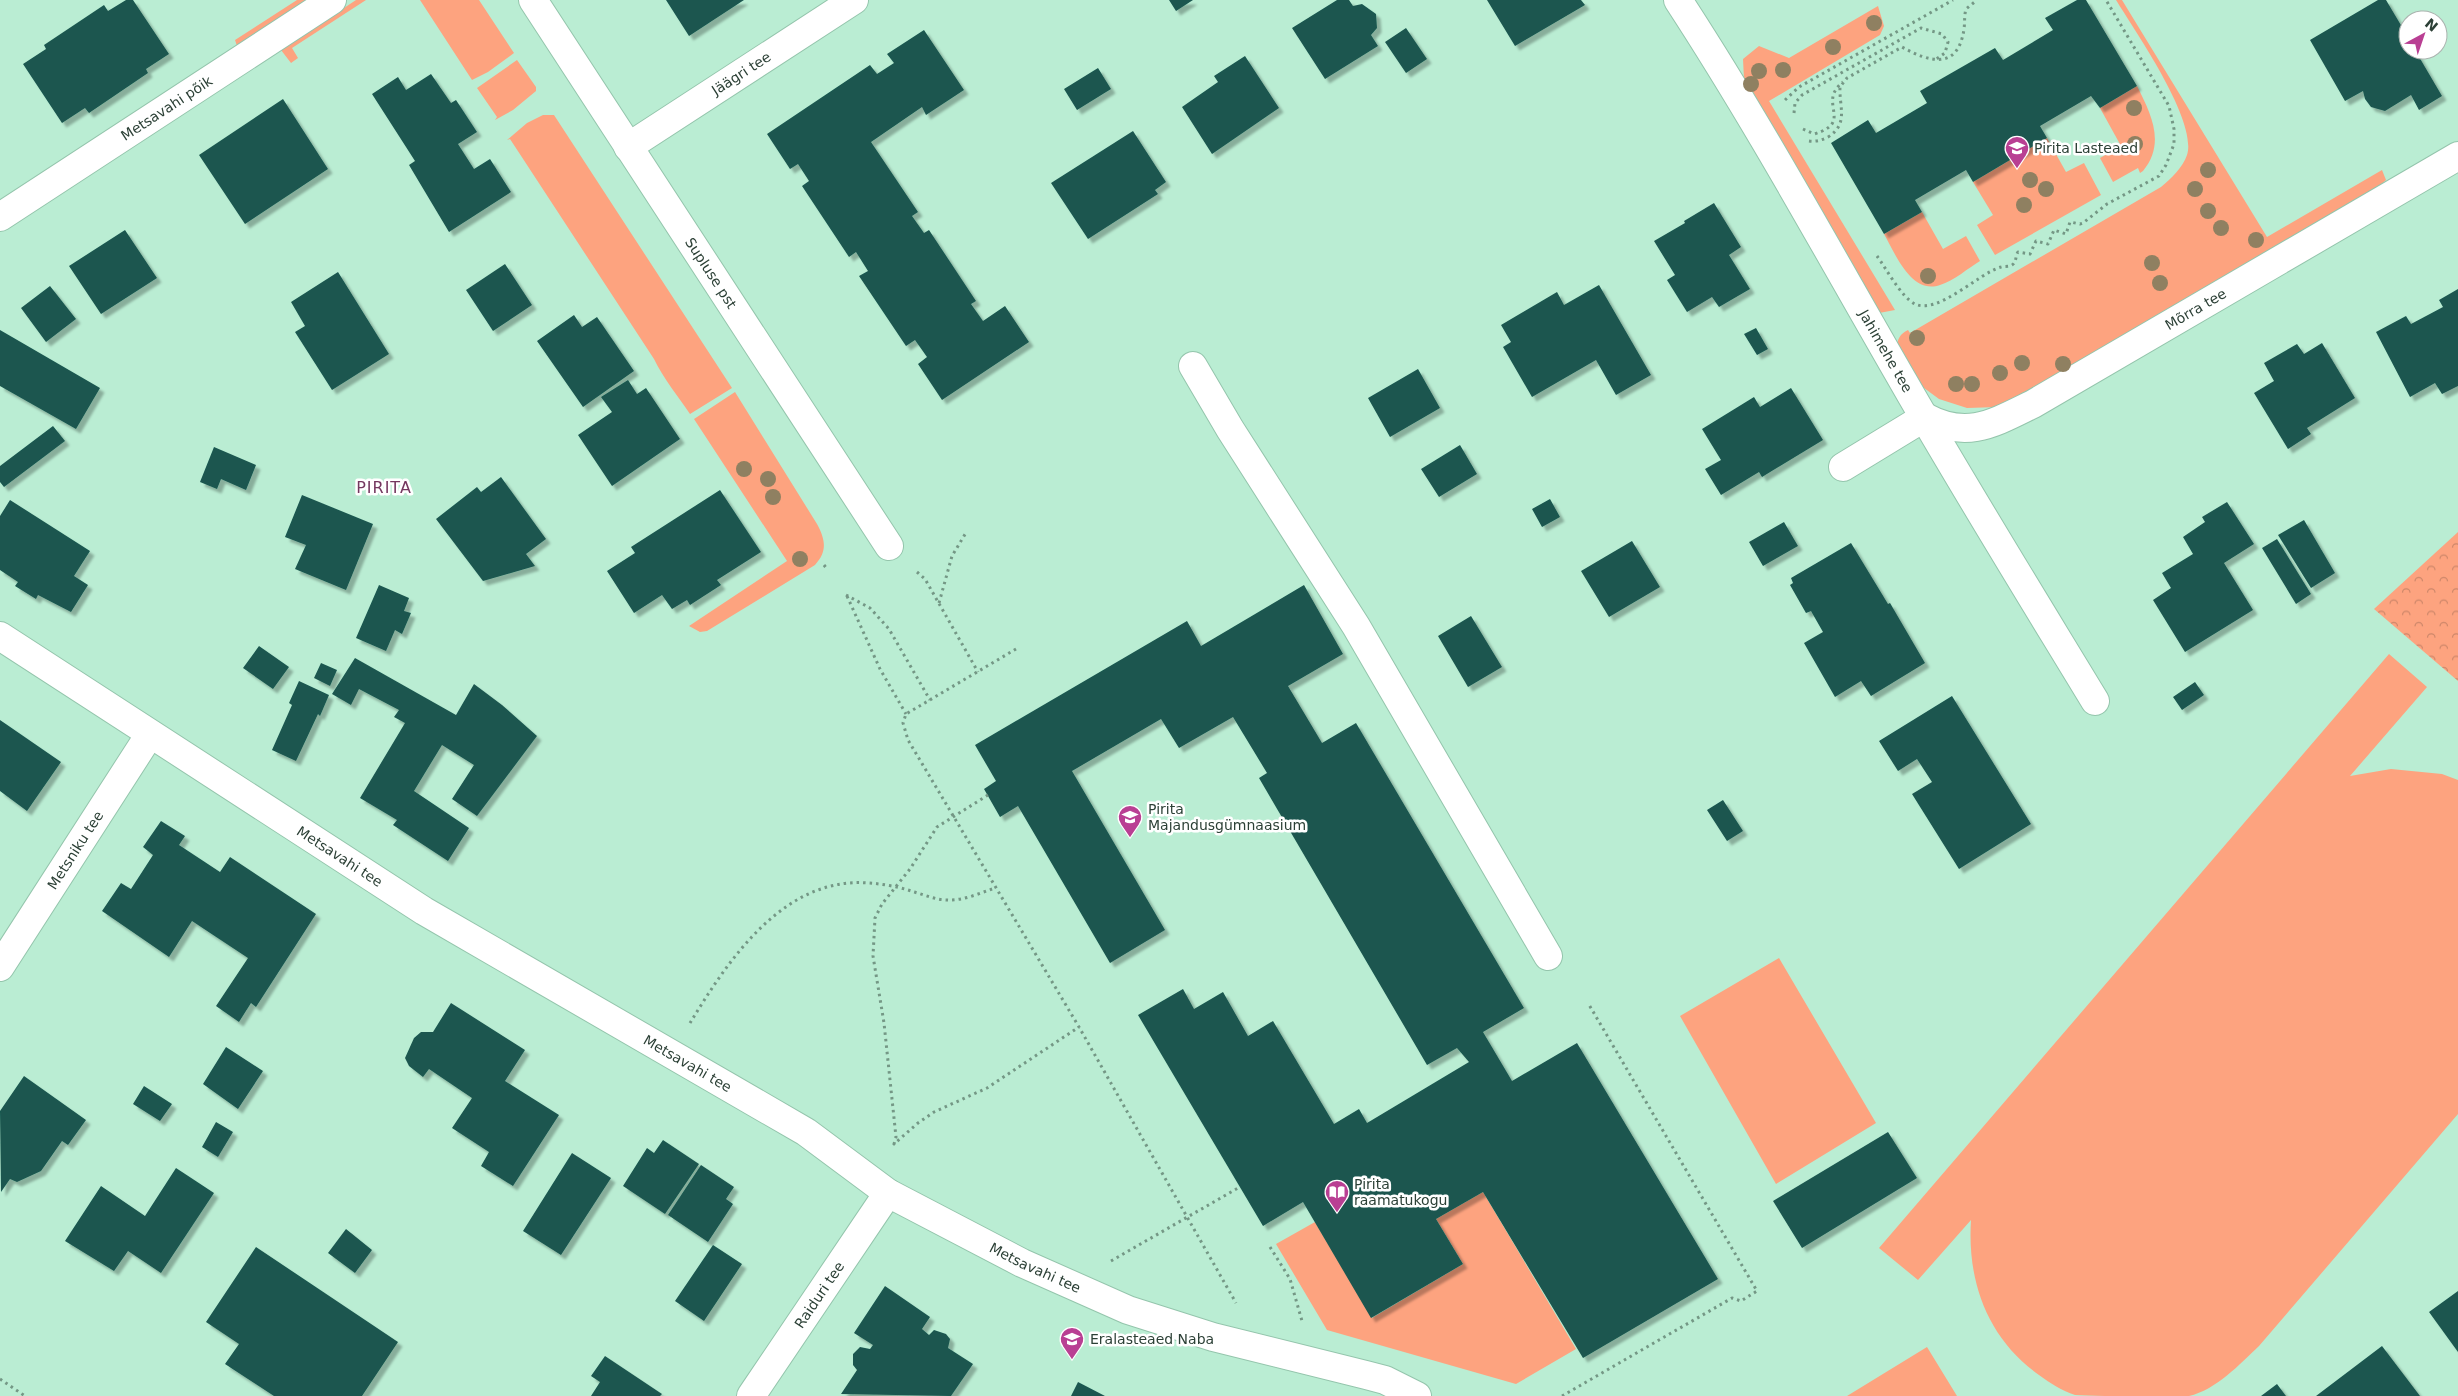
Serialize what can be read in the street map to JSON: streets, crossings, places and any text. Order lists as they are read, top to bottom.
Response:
{
  "streets": {
    "street": [
      "Jäägri tee",
      "Metsavahi põik",
      "Supluse pst",
      "Mõrra tee",
      "Jahimehe tee",
      "Metsniku tee",
      "Metsavahi tee",
      "Raiduri tee"
    ]
  },
  "crossings": [
    ["Jäägri tee", "Supluse pst"],
    ["Mõrra tee", "Jahimehe tee"],
    ["Metsniku tee", "Metsavahi tee"],
    ["Metsavahi tee", "Raiduri tee"]
  ],
  "districts": ["PIRITA"],
  "places": {
    "school or university": ["Pirita Lasteaed", "Pirita Majandusgümnaasium", "Eralasteaed Naba"],
    "library": ["Pirita raamatukogu"]
  },
  "north": "top right"
}
